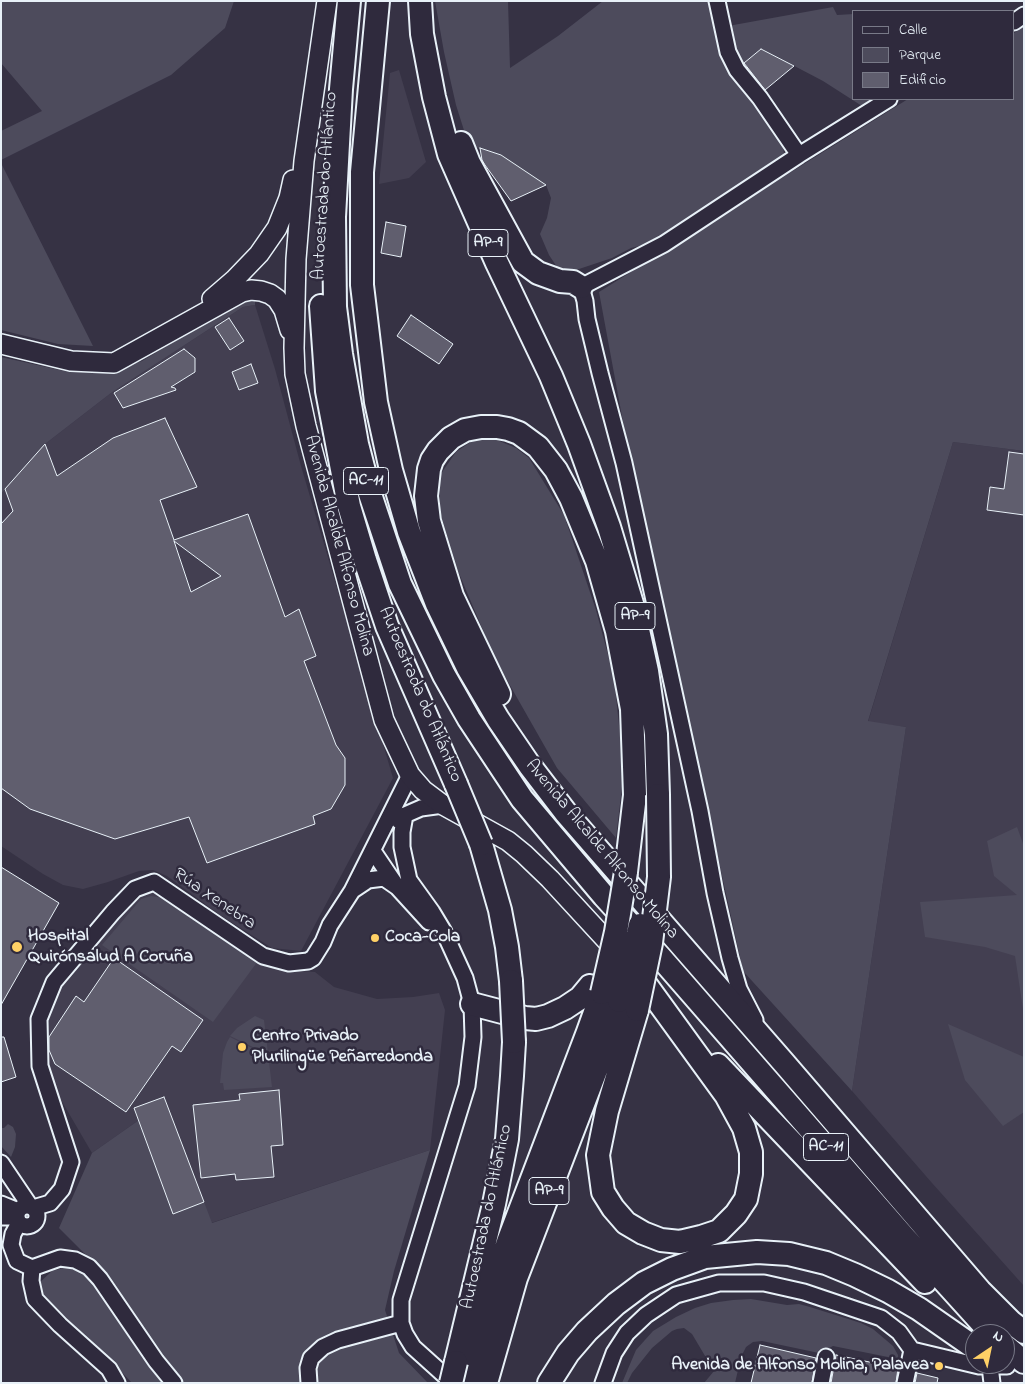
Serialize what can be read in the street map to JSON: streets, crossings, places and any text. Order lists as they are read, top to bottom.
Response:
{
  "streets": {
    "highway": [
      "Autoestrada do Atlántico",
      "AP-9",
      "AC-11",
      "Avenida Alcalde Alfonso Molina"
    ],
    "street": ["Rúa Xenebra"]
  },
  "crossings": [
    ["Avenida Alcalde Alfonso Molina", "Rúa Xenebra"]
  ],
  "places": [
    "Coca-Cola",
    "Hospital Quirónsalud A Coruña",
    "Centro Privado Plurilingüe Peñarredonda",
    "Avenida de Alfonso Molina, Palavea"
  ],
  "legend": ["Calle", "Parque", "Edificio"],
  "north": "top right"
}
